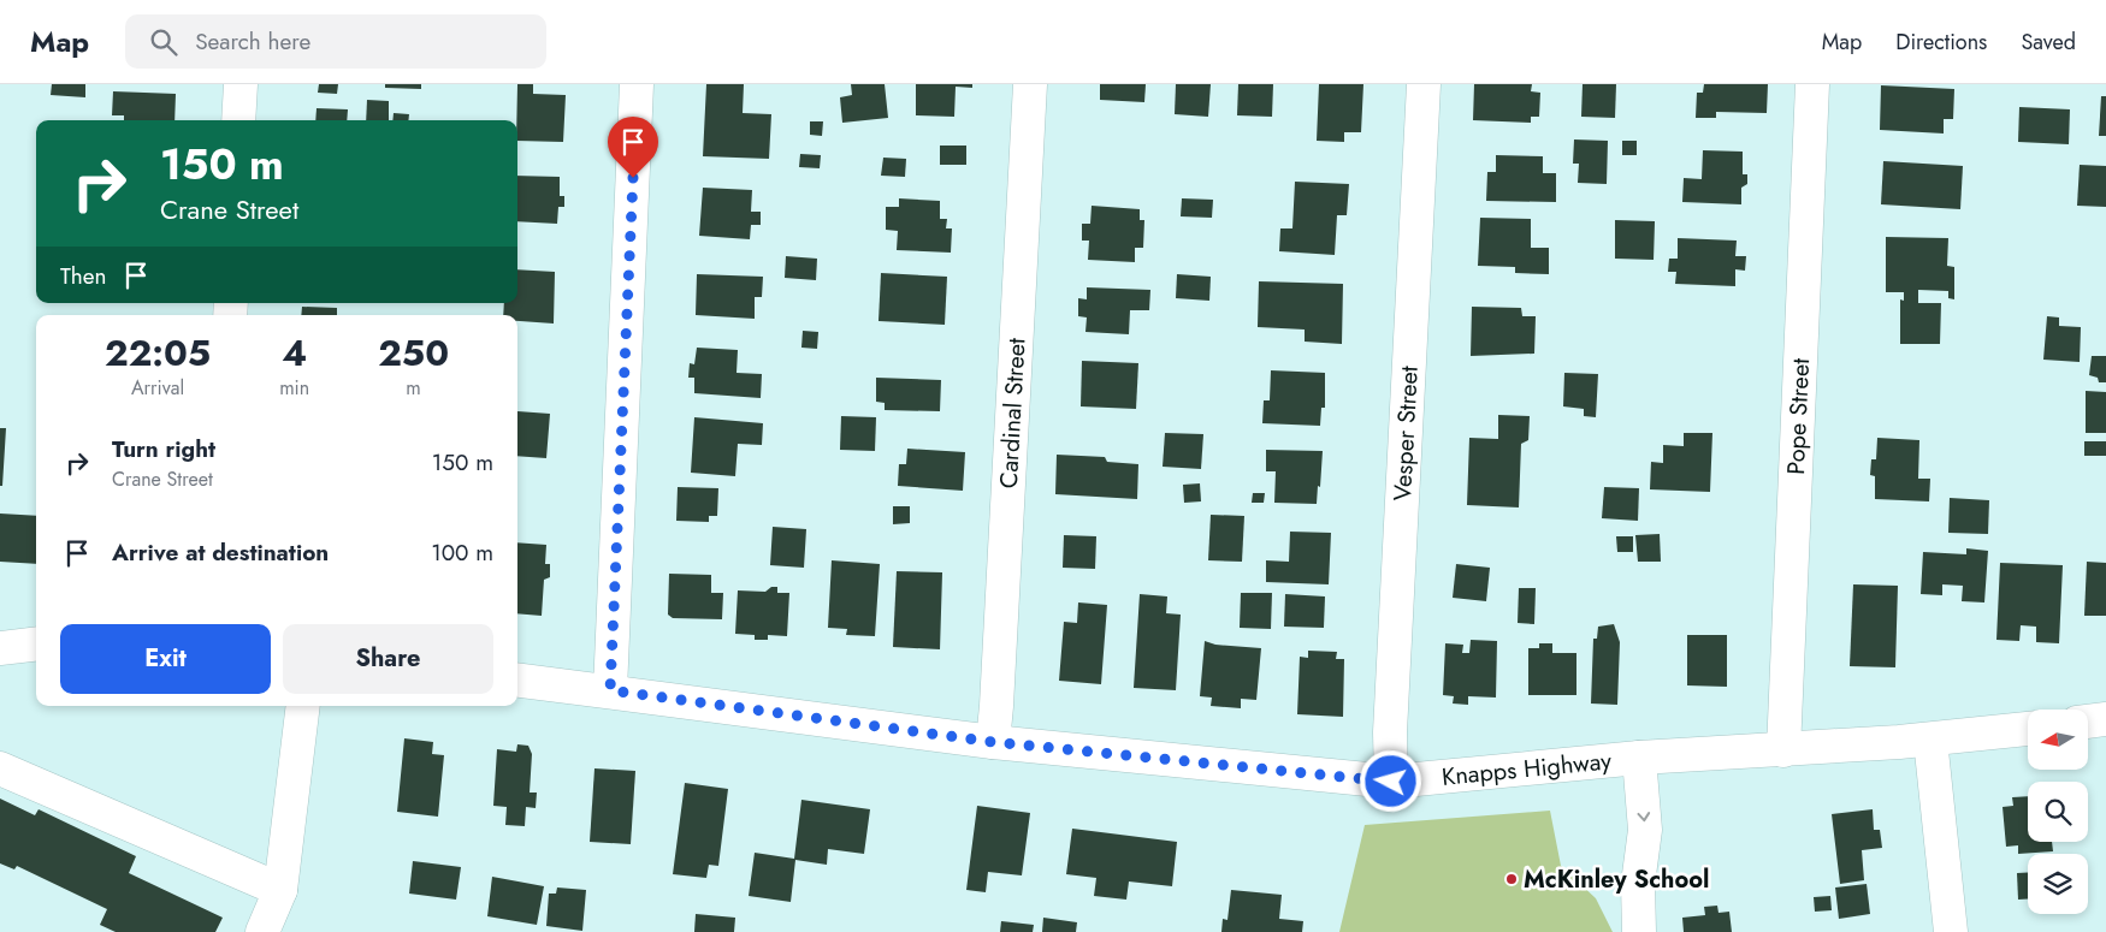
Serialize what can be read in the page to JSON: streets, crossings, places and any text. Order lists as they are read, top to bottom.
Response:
{
  "streets": {
    "street": [
      "Cardinal Street",
      "Pope Street",
      "Vesper Street",
      "Knapps Highway"
    ]
  },
  "crossings": [
    ["Cardinal Street", "Knapps Highway"],
    ["Pope Street", "Knapps Highway"],
    ["Vesper Street", "Knapps Highway"]
  ],
  "places": ["McKinley School"],
  "north": "left",
  "page": {
    "header": "Map",
    "search": "Search here",
    "nav": ["Map", "Directions", "Saved"],
    "turn": ["150 m", "Crane Street"],
    "then": "Then",
    "eta": [
      "22:05",
      "Arrival",
      "4",
      "min",
      "250",
      "m"
    ],
    "list": [
      {
        "name": "Turn right",
        "note": "Crane Street",
        "value": "150 m"
      },
      {
        "name": "Arrive at destination",
        "value": "100 m"
      }
    ],
    "buttons": ["Exit", "Share"]
  }
}
